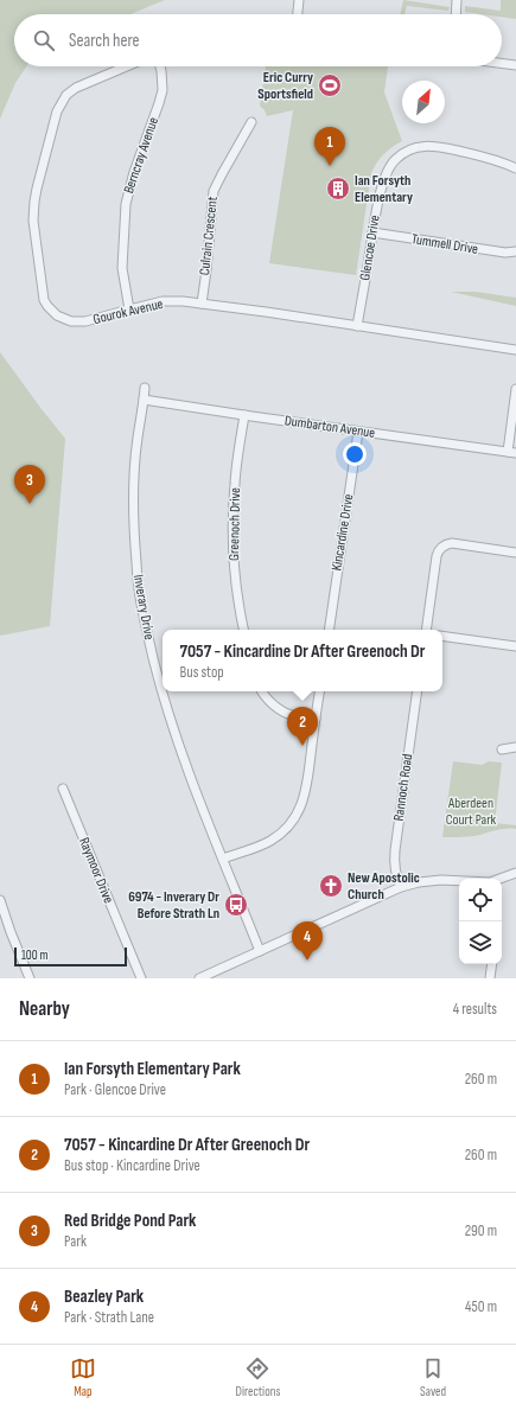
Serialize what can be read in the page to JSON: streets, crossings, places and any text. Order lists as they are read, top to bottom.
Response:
{
  "streets": {
    "street": [
      "Berncray Avenue",
      "Culrain Crescent",
      "Tummell Drive",
      "Glencoe Drive",
      "Gourok Avenue",
      "Dumbarton Avenue",
      "Greenoch Drive",
      "Kincardine Drive",
      "Inverary Drive",
      "Rannoch Road",
      "Raymoor Drive"
    ]
  },
  "crossings": [
    ["Berncray Avenue", "Gourok Avenue"],
    ["Culrain Crescent", "Gourok Avenue"],
    ["Tummell Drive", "Glencoe Drive"],
    ["Glencoe Drive", "Gourok Avenue"],
    ["Dumbarton Avenue", "Greenoch Drive"],
    ["Dumbarton Avenue", "Kincardine Drive"],
    ["Dumbarton Avenue", "Inverary Drive"]
  ],
  "parks": ["Aberdeen Court Park"],
  "places": {
    "sports": ["Eric Curry Sportsfield"],
    "building": ["Ian Forsyth Elementary"],
    "church": ["New Apostolic Church"],
    "bus stop": ["6974 - Inverary Dr Before Strath Ln"]
  },
  "scale_bar": "100 m",
  "north": "top right",
  "page": {
    "search": "Search here",
    "pins": [
      "1",
      "3",
      "2",
      "4"
    ],
    "popup": ["7057 - Kincardine Dr After Greenoch Dr", "Bus stop"],
    "scale": "100 m",
    "heading": ["Nearby", "4 results"],
    "list": [
      {
        "mark": "1",
        "name": "Ian Forsyth Elementary Park",
        "note": "Park · Glencoe Drive",
        "value": "260 m"
      },
      {
        "mark": "2",
        "name": "7057 - Kincardine Dr After Greenoch Dr",
        "note": "Bus stop · Kincardine Drive",
        "value": "260 m"
      },
      {
        "mark": "3",
        "name": "Red Bridge Pond Park",
        "note": "Park",
        "value": "290 m"
      },
      {
        "mark": "4",
        "name": "Beazley Park",
        "note": "Park · Strath Lane",
        "value": "450 m"
      }
    ],
    "nav": ["Map", "Directions", "Saved"]
  }
}
